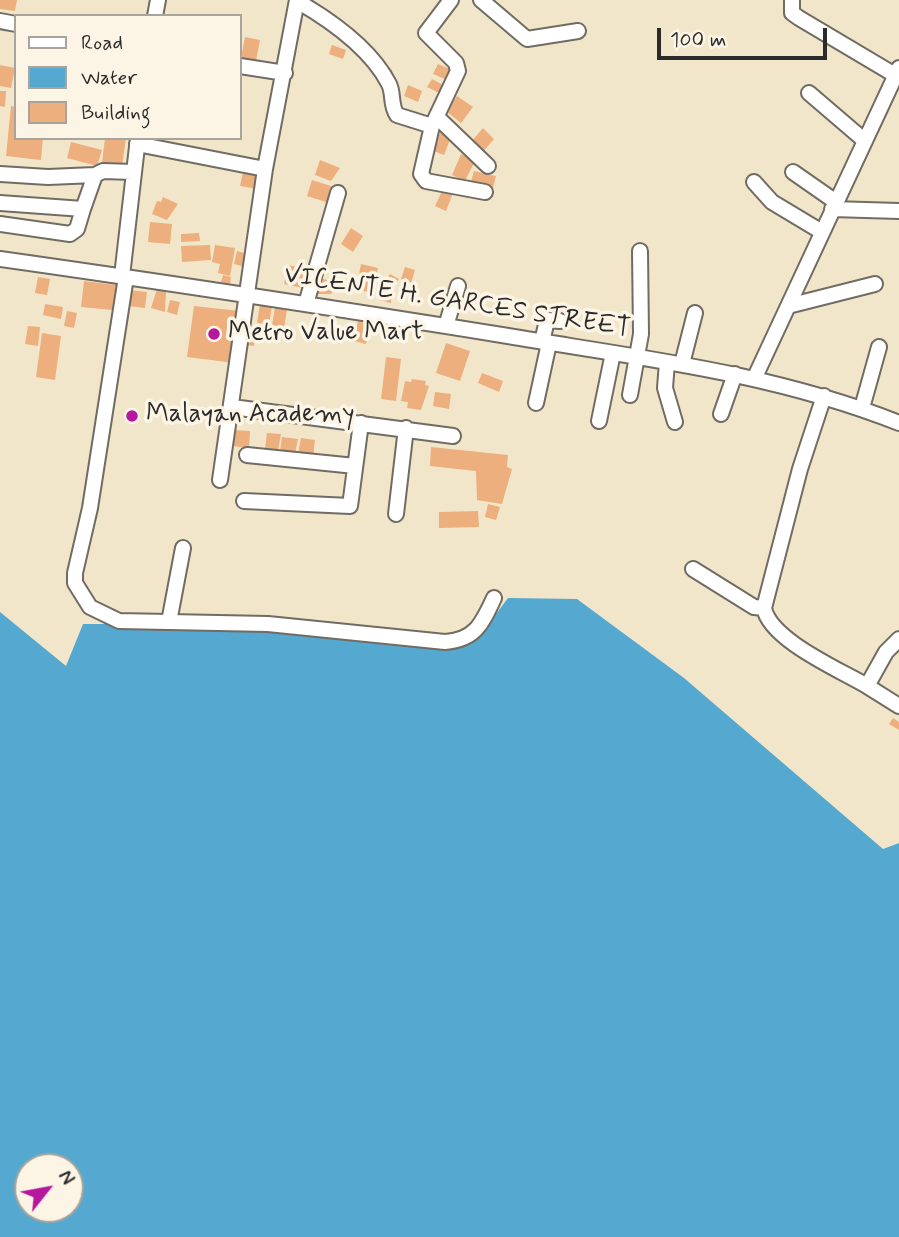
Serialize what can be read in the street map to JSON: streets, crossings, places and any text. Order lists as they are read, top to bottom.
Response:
{
  "streets": {
    "street": ["VICENTE H. GARCES STREET"]
  },
  "places": ["Metro Value Mart", "Malayan Academy"],
  "legend": ["Road", "Water", "Building"],
  "scale_bar": "100 m",
  "north": "top right"
}
